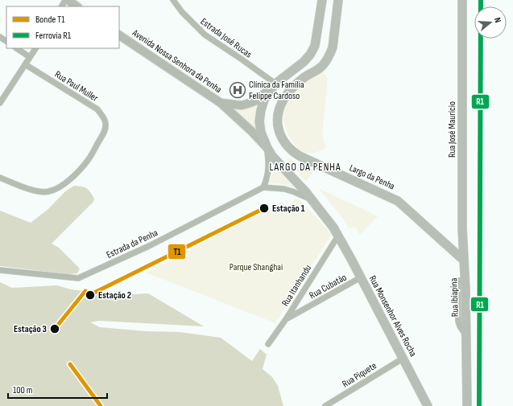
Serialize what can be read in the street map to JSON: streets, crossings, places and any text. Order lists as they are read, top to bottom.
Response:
{
  "streets": {
    "main road": [
      "Rua José Maurício",
      "Largo da Penha",
      "Rua Ibiapina",
      "Rua Monsenhor Alves Rocha"
    ],
    "street": [
      "Estrada José Rucas",
      "Avenida Nossa Senhora da Penha",
      "Rua Paul Muller",
      "Estrada da Penha",
      "Rua Itanhandu",
      "Rua Cubatão",
      "Rua Piquete"
    ]
  },
  "crossings": [
    ["Estrada José Rucas", "Avenida Nossa Senhora da Penha"],
    ["Rua José Maurício", "Largo da Penha"],
    ["Rua José Maurício", "Rua Ibiapina"],
    ["Largo da Penha", "Rua Ibiapina"],
    ["Rua Itanhandu", "Rua Cubatão"],
    ["Rua Itanhandu", "Rua Monsenhor Alves Rocha"],
    ["Rua Cubatão", "Rua Monsenhor Alves Rocha"],
    ["Rua Monsenhor Alves Rocha", "Rua Piquete"]
  ],
  "districts": ["LARGO DA PENHA"],
  "parks": ["Parque Shanghai"],
  "places": {
    "hospital": ["Clínica da Família Felippe Cardoso"],
    "other": ["Estação 1", "Estação 2", "Estação 3"]
  },
  "lines": ["rail line R1", "tram line T1"],
  "legend": ["Bonde T1", "Ferrovia R1"],
  "scale_bar": "100 m",
  "north": "right"
}
